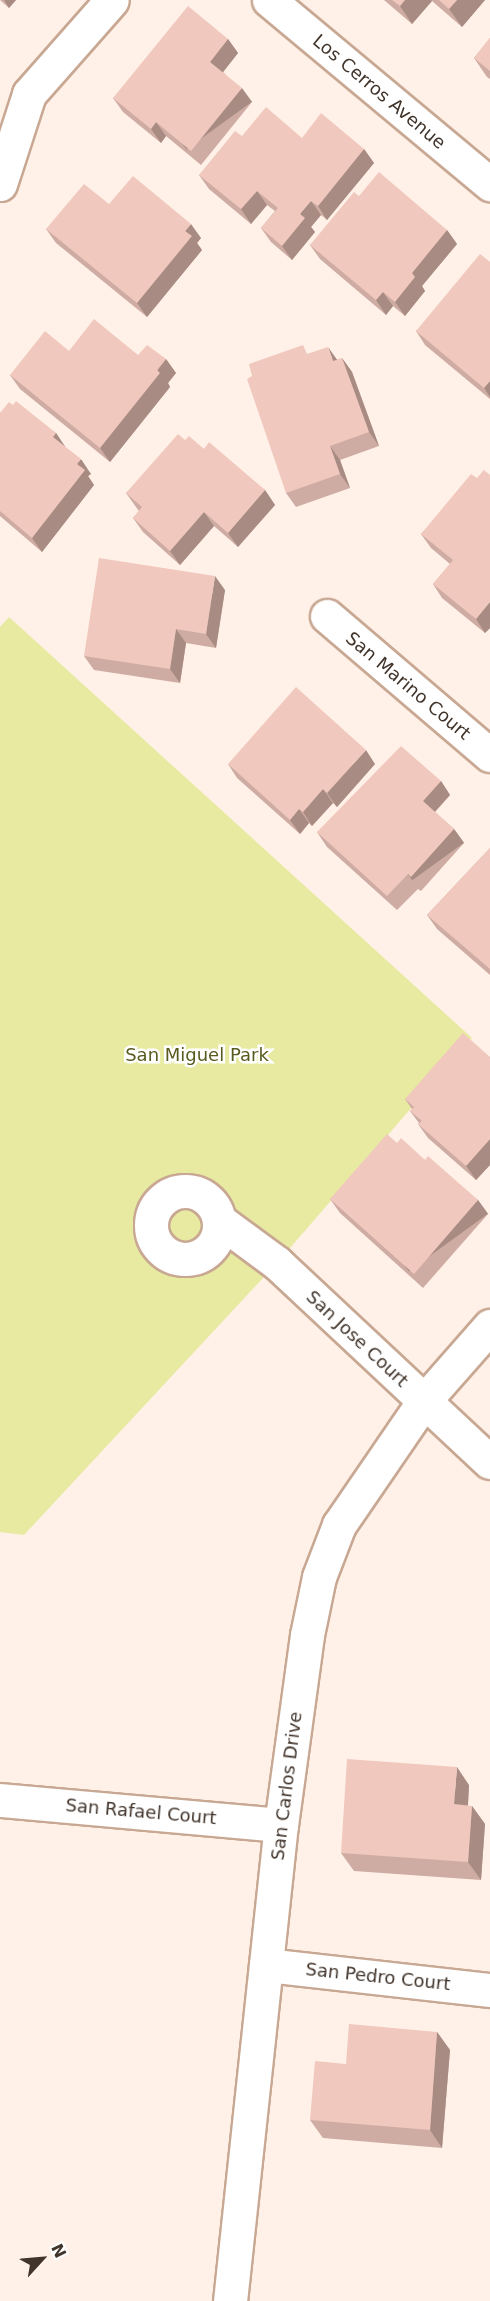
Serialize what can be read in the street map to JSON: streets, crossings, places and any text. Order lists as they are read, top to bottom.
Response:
{
  "streets": {
    "street": [
      "Los Cerros Avenue",
      "San Marino Court",
      "San Jose Court",
      "San Carlos Drive",
      "San Rafael Court",
      "San Pedro Court"
    ]
  },
  "crossings": [
    ["San Jose Court", "San Carlos Drive"],
    ["San Carlos Drive", "San Rafael Court"],
    ["San Carlos Drive", "San Pedro Court"]
  ],
  "parks": ["San Miguel Park"],
  "north": "top right"
}
